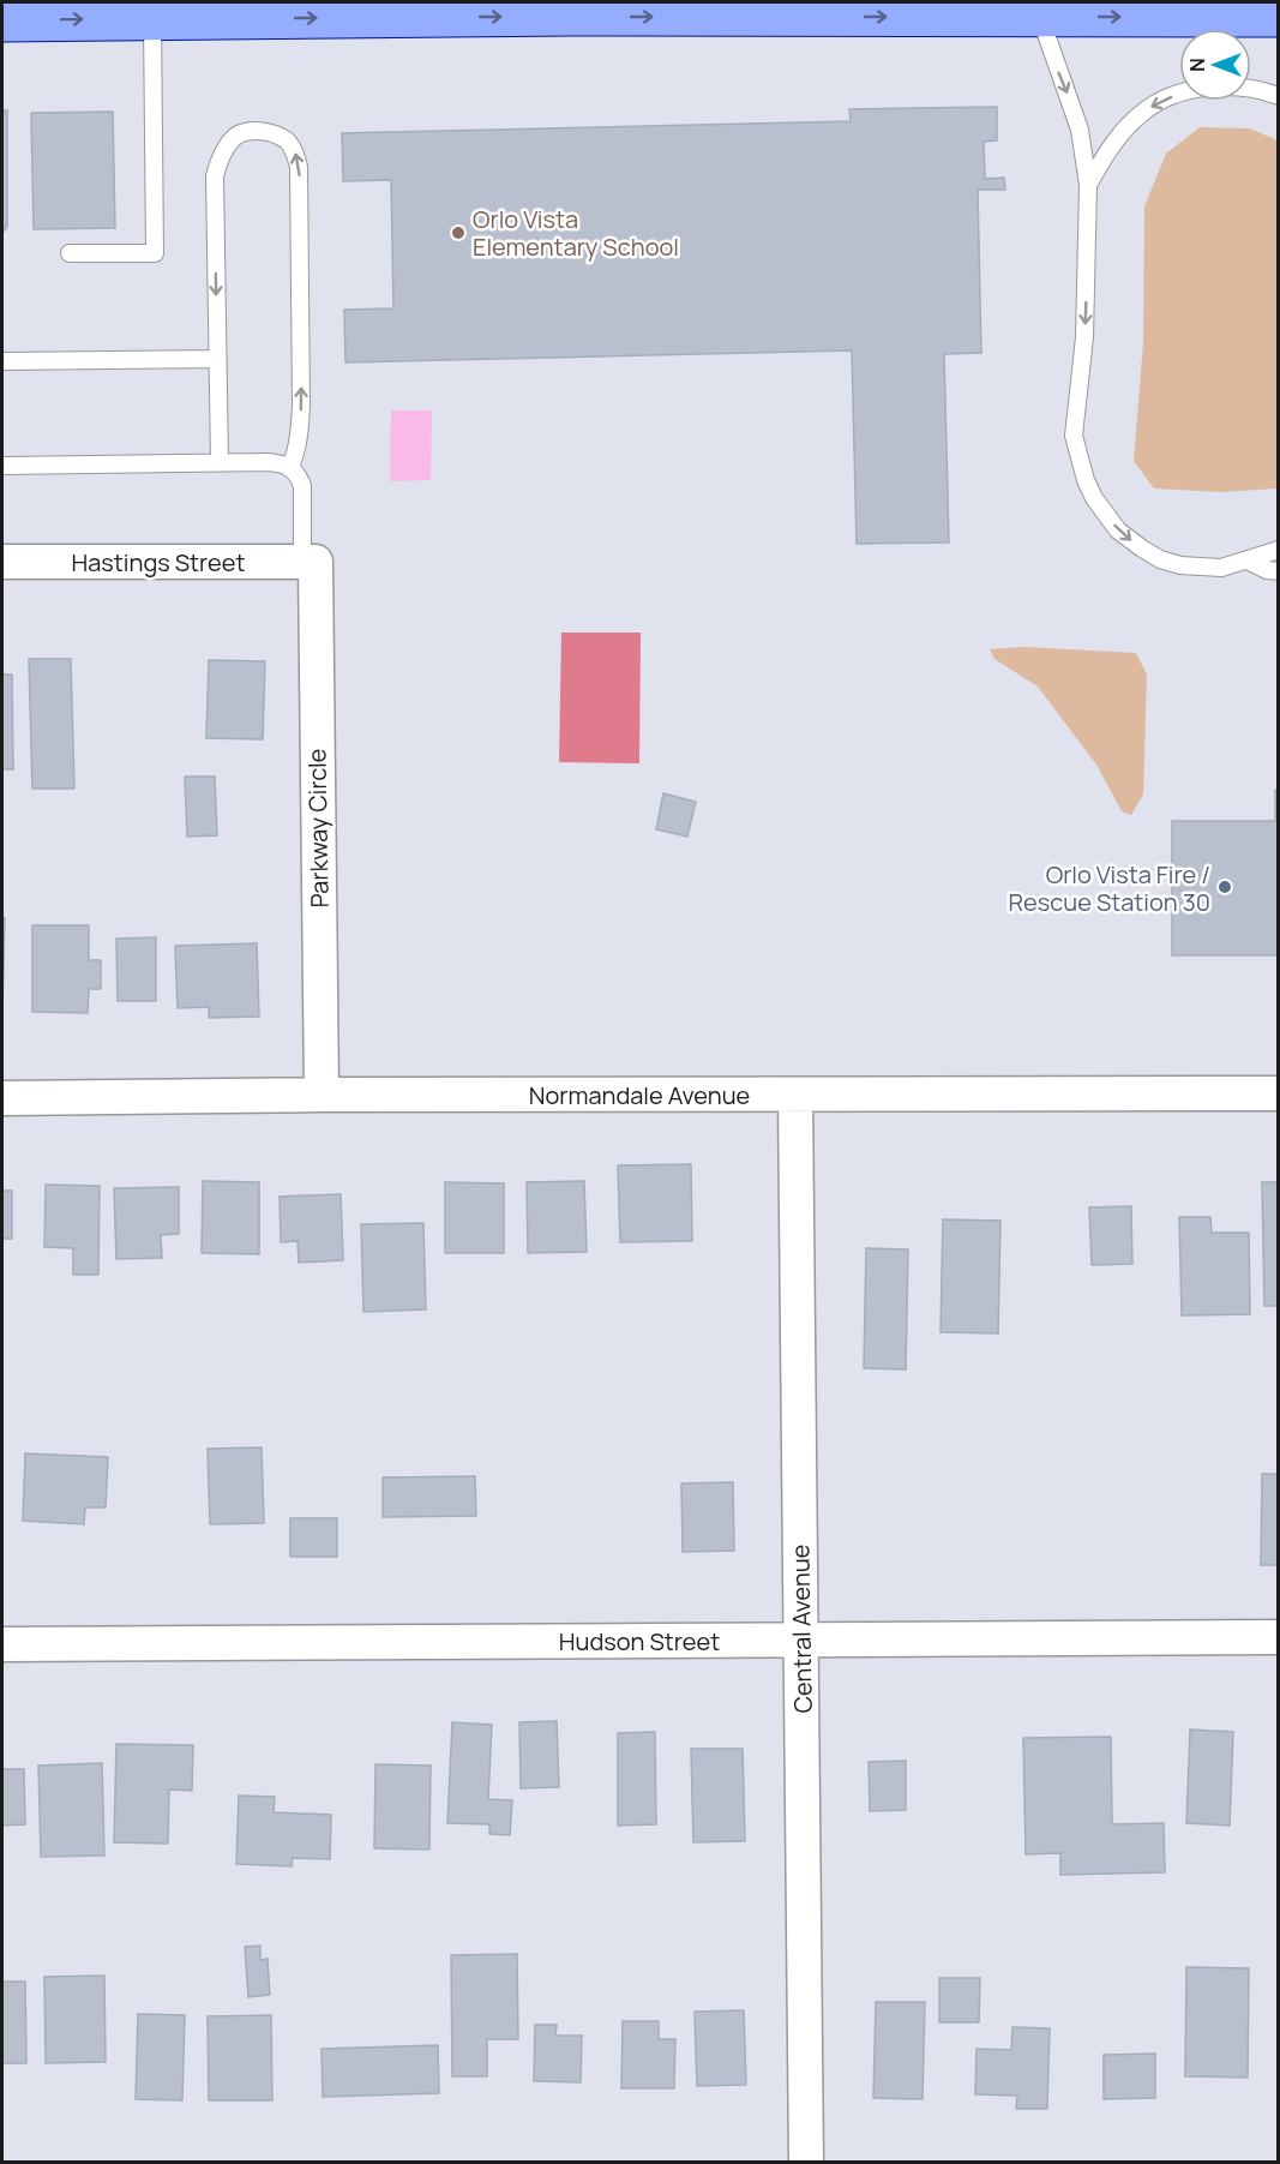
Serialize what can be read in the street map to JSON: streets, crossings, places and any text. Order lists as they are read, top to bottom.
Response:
{
  "streets": {
    "street": [
      "Hastings Street",
      "Parkway Circle",
      "Normandale Avenue",
      "Central Avenue",
      "Hudson Street"
    ]
  },
  "crossings": [
    ["Hastings Street", "Parkway Circle"],
    ["Parkway Circle", "Normandale Avenue"],
    ["Normandale Avenue", "Central Avenue"],
    ["Central Avenue", "Hudson Street"]
  ],
  "places": ["Orlo Vista Elementary School", "Orlo Vista Fire / Rescue Station 30"],
  "north": "left"
}
